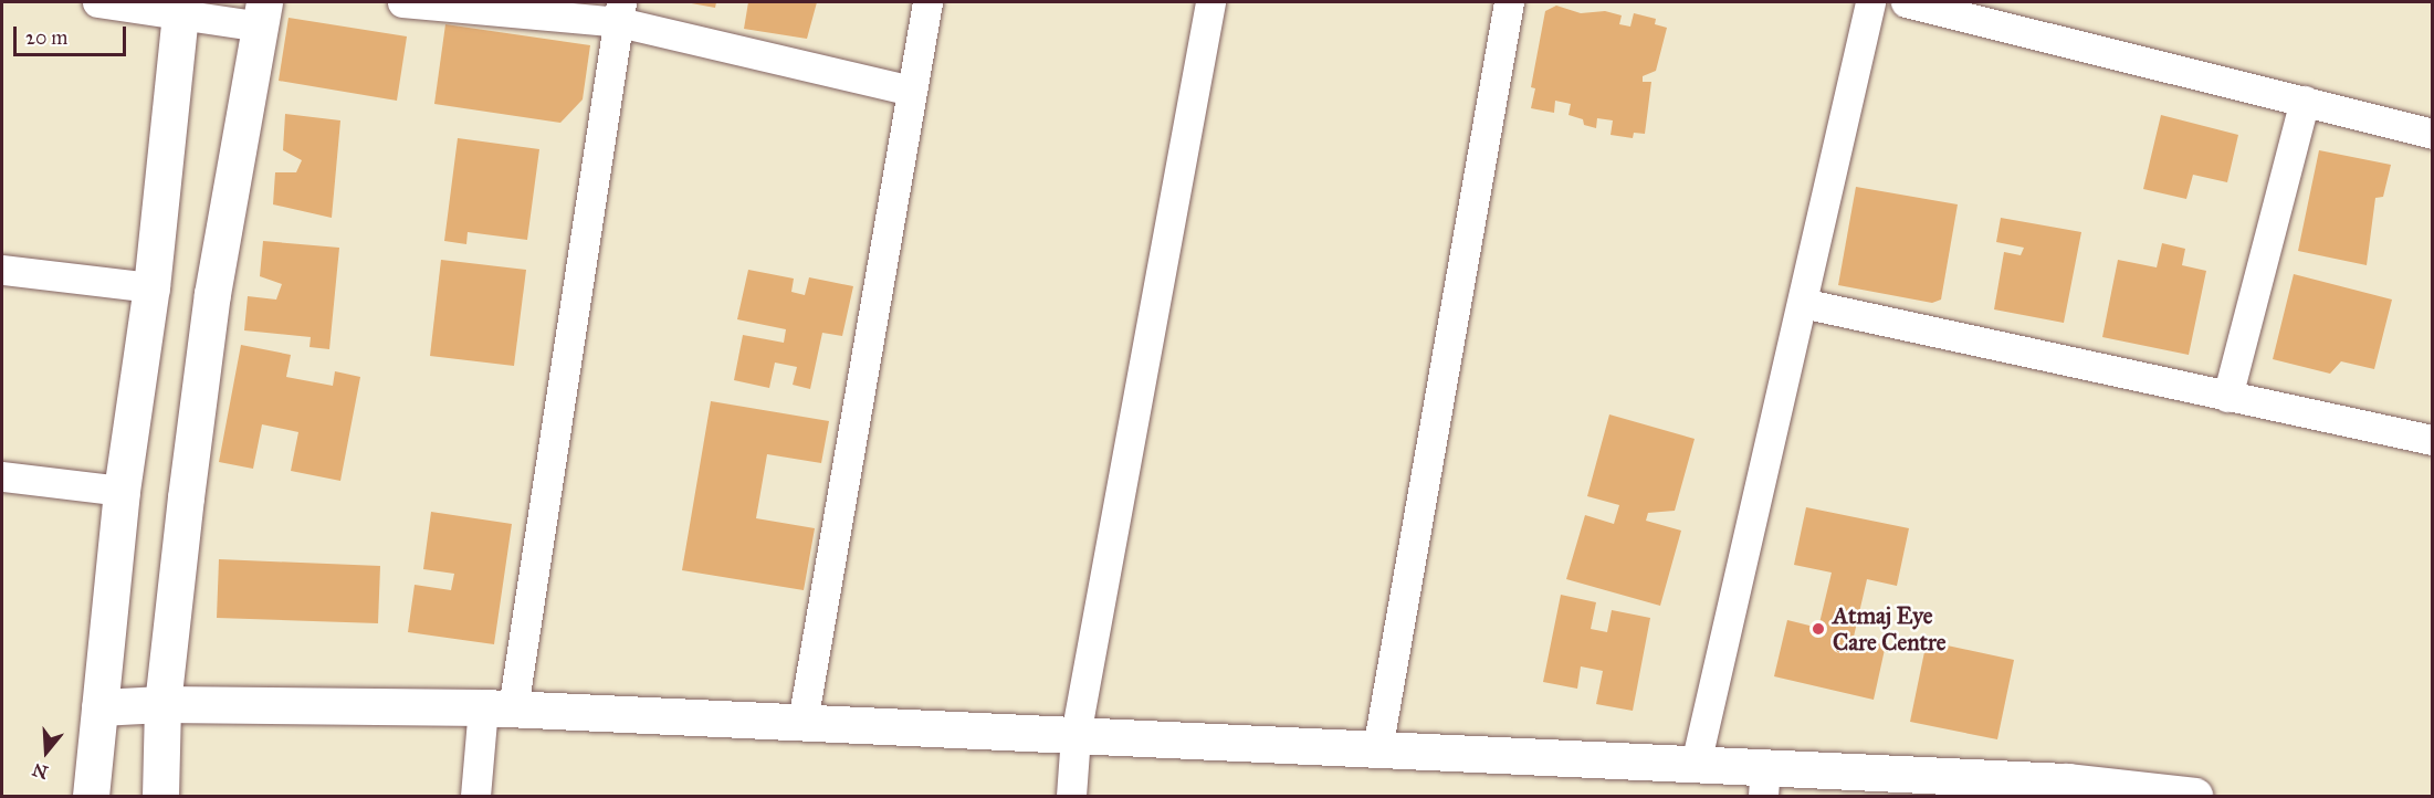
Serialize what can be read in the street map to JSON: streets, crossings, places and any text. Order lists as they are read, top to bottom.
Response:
{
  "places": ["Atmaj Eye Care Centre"],
  "scale_bar": "20 m",
  "north": "bottom"
}
